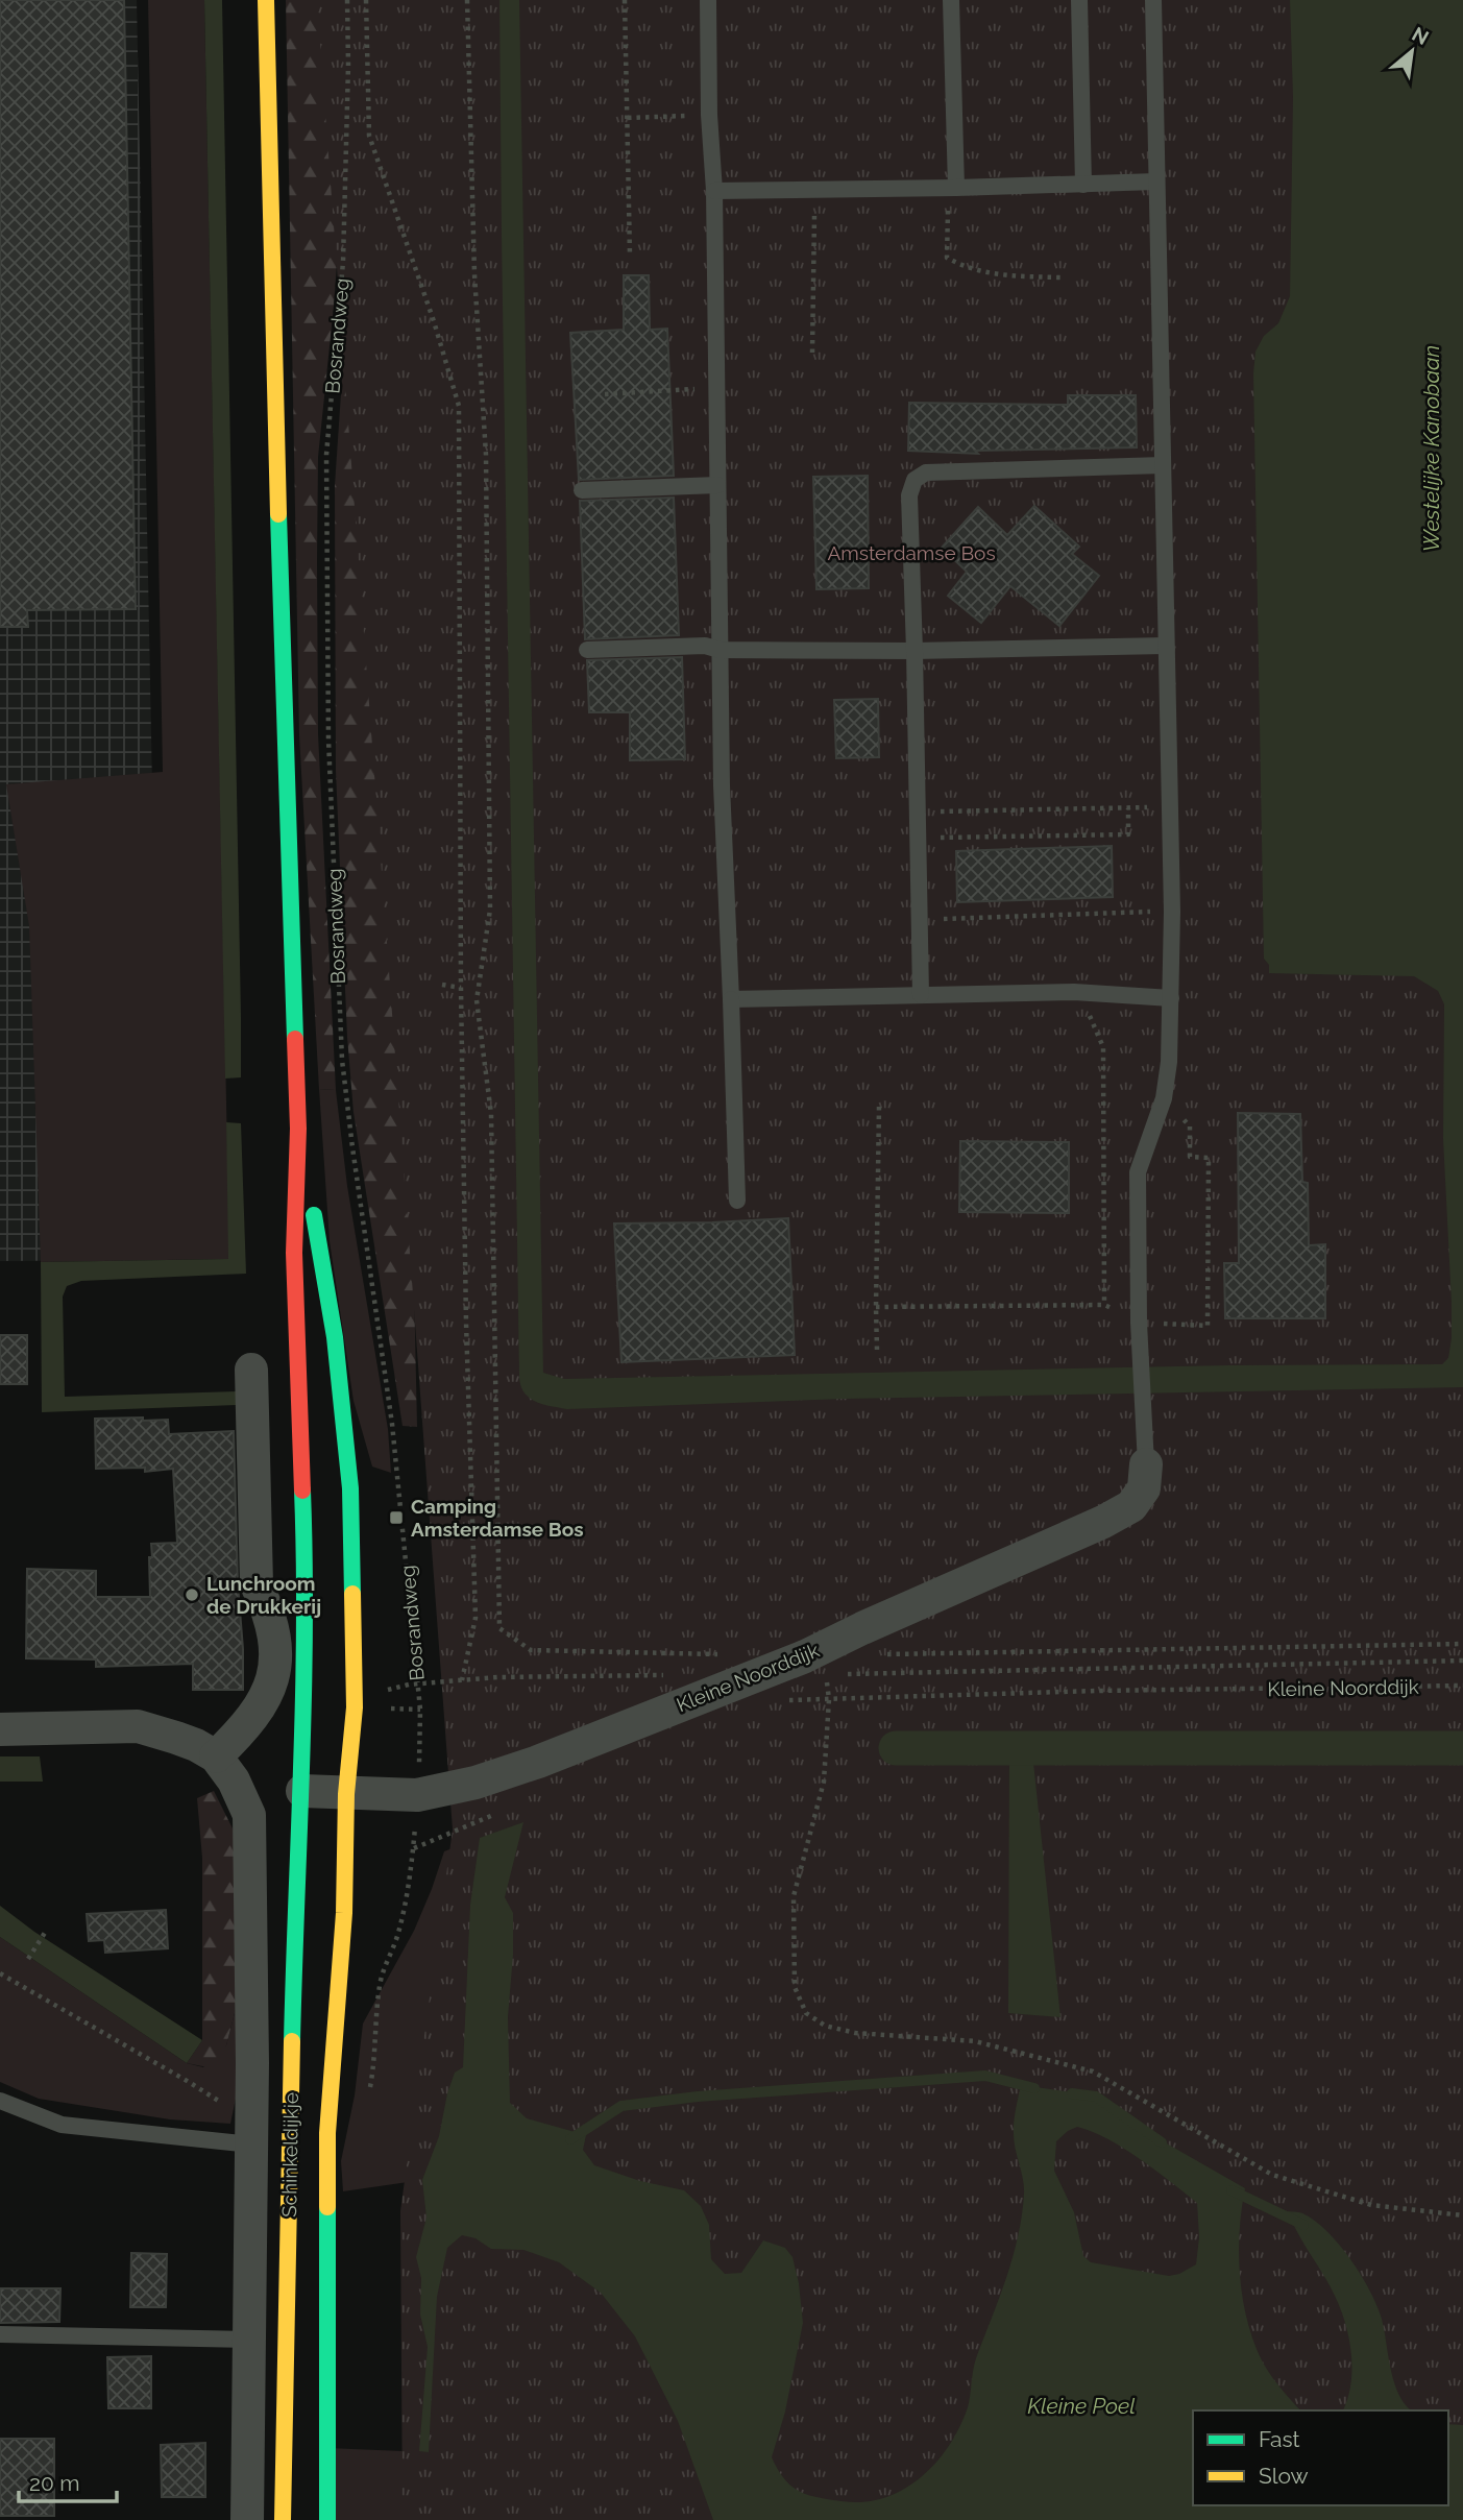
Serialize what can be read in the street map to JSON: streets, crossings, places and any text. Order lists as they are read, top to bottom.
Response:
{
  "streets": {
    "main road": ["Schinkeldijkje"],
    "street": ["Kleine Noorddijk"],
    "path": ["Bosrandweg"]
  },
  "crossings": [
    ["Bosrandweg", "Kleine Noorddijk"],
    ["Kleine Noorddijk", "Schinkeldijkje"]
  ],
  "water": ["Westelijke Kanobaan", "Kleine Poel"],
  "parks": ["Amsterdamse Bos"],
  "places": {
    "transit": ["Camping Amsterdamse Bos"],
    "other": ["Lunchroom de Drukkerij"]
  },
  "legend": ["Fast", "Slow"],
  "scale_bar": "20 m",
  "north": "top right"
}
